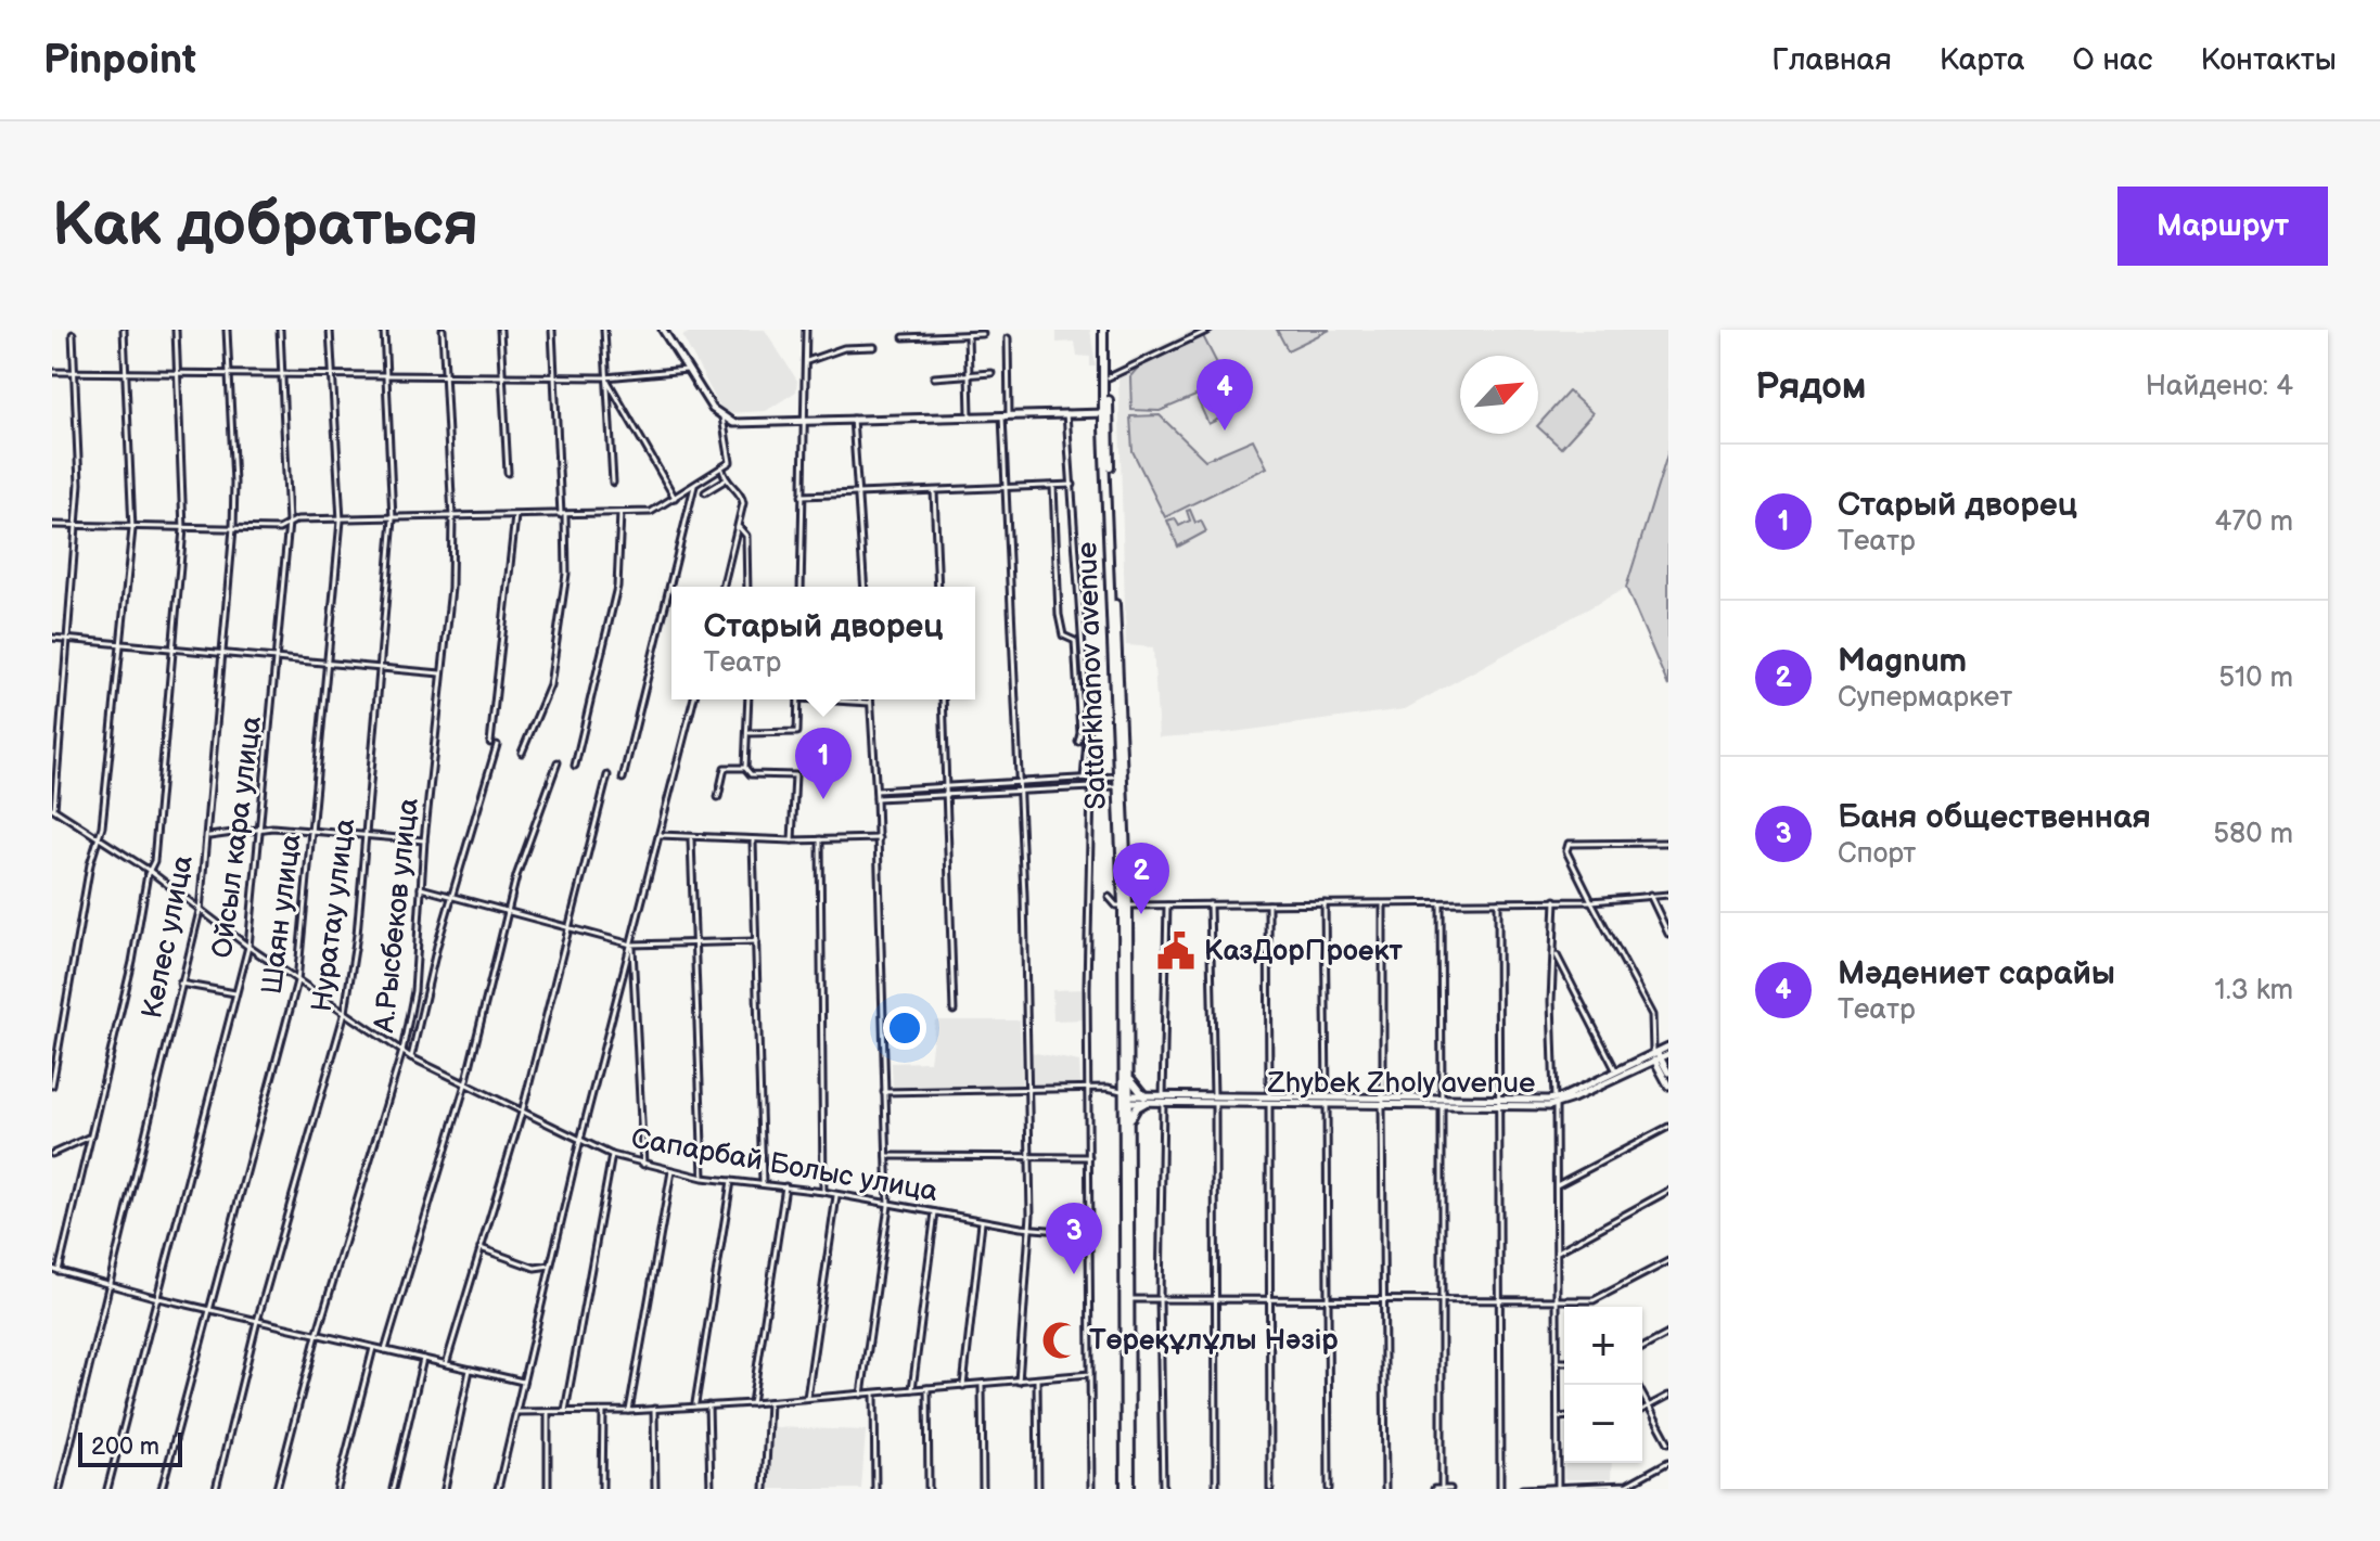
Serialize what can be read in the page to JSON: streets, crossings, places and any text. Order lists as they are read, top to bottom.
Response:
{
  "streets": {
    "main road": ["Sattarkhanov avenue"],
    "street": [
      "Ойсыл кара улица",
      "Шаян улица",
      "Нуратау улица",
      "А.Рысбеков улица",
      "Келес улица",
      "Zhybek Zholy avenue",
      "Сапарбай Болыс улица"
    ]
  },
  "crossings": [
    ["Sattarkhanov avenue", "Zhybek Zholy avenue"],
    ["Ойсыл кара улица", "Сапарбай Болыс улица"],
    ["Шаян улица", "Сапарбай Болыс улица"],
    ["Нуратау улица", "Сапарбай Болыс улица"],
    ["А.Рысбеков улица", "Сапарбай Болыс улица"],
    ["Келес улица", "Сапарбай Болыс улица"]
  ],
  "places": {
    "public building": ["КазДорПроект"],
    "mosque": ["Төреқұлұлы Нәзір"]
  },
  "scale_bar": "200 m",
  "north": "top right",
  "page": {
    "header": "Pinpoint",
    "nav": [
      "Главная",
      "Карта",
      "О нас",
      "Контакты"
    ],
    "buttons": "Маршрут",
    "title": "Как добраться",
    "heading": ["Рядом", "Найдено: 4"],
    "pins": [
      "4",
      "1",
      "2",
      "3"
    ],
    "list": [
      {
        "mark": "1",
        "name": "Старый дворец",
        "note": "Театр",
        "value": "470 m"
      },
      {
        "mark": "2",
        "name": "Magnum",
        "note": "Супермаркет",
        "value": "510 m"
      },
      {
        "mark": "3",
        "name": "Баня общественная",
        "note": "Спорт",
        "value": "580 m"
      },
      {
        "mark": "4",
        "name": "Мәдениет сарайы",
        "note": "Театр",
        "value": "1.3 km"
      }
    ],
    "popup": ["Старый дворец", "Театр"],
    "map_buttons": ["+", "−"],
    "scale": "200 m"
  }
}
